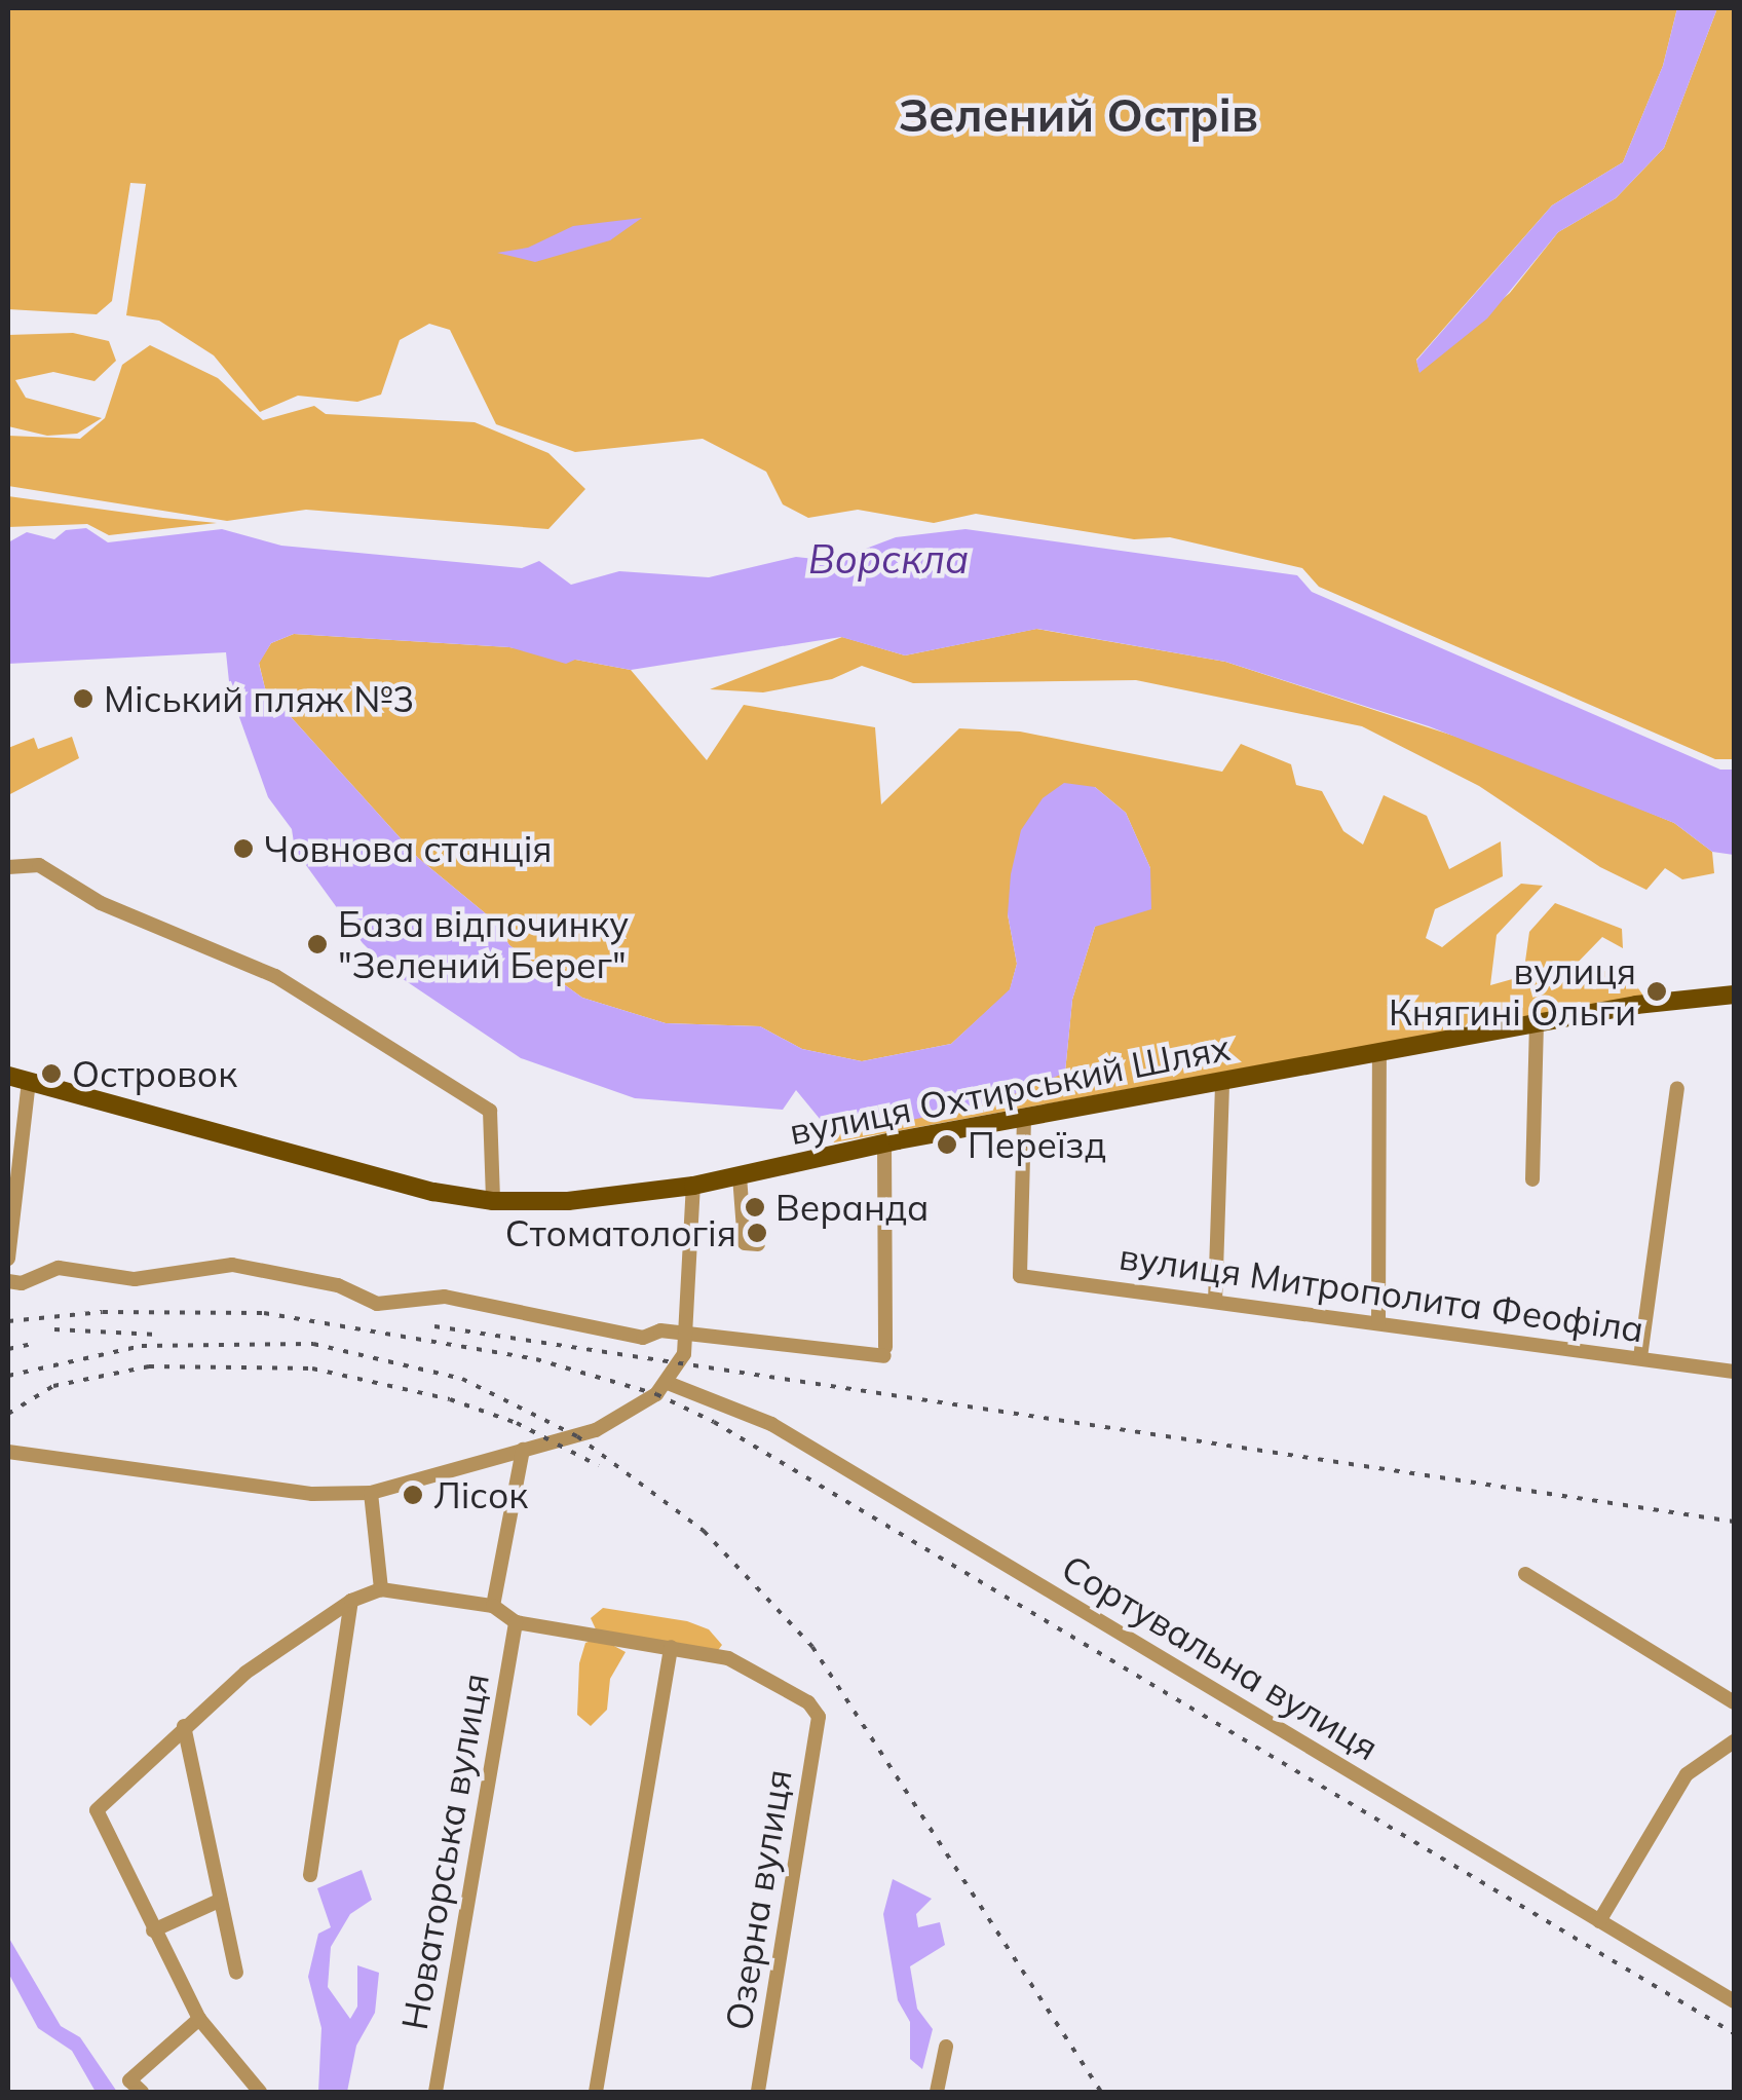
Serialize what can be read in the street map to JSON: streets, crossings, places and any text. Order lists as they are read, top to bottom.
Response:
{
  "streets": {
    "main road": ["вулиця Охтирський Шлях"],
    "street": [
      "вулиця Митрополита Феофіла",
      "Сортувальна вулиця",
      "Новаторська вулиця",
      "Озерна вулиця"
    ]
  },
  "crossings": [
    ["вулиця Охтирський Шлях", "вулиця Митрополита Феофіла"]
  ],
  "districts": ["Зелений Острів"],
  "water": ["Ворскла"],
  "places": [
    "Міський пляж №3",
    "Човнова станція",
    "База відпочинку \"Зелений Берег\"",
    "вулиця Княгині Ольги",
    "Островок",
    "Переїзд",
    "Веранда",
    "Стоматологія",
    "Лісок"
  ]
}
